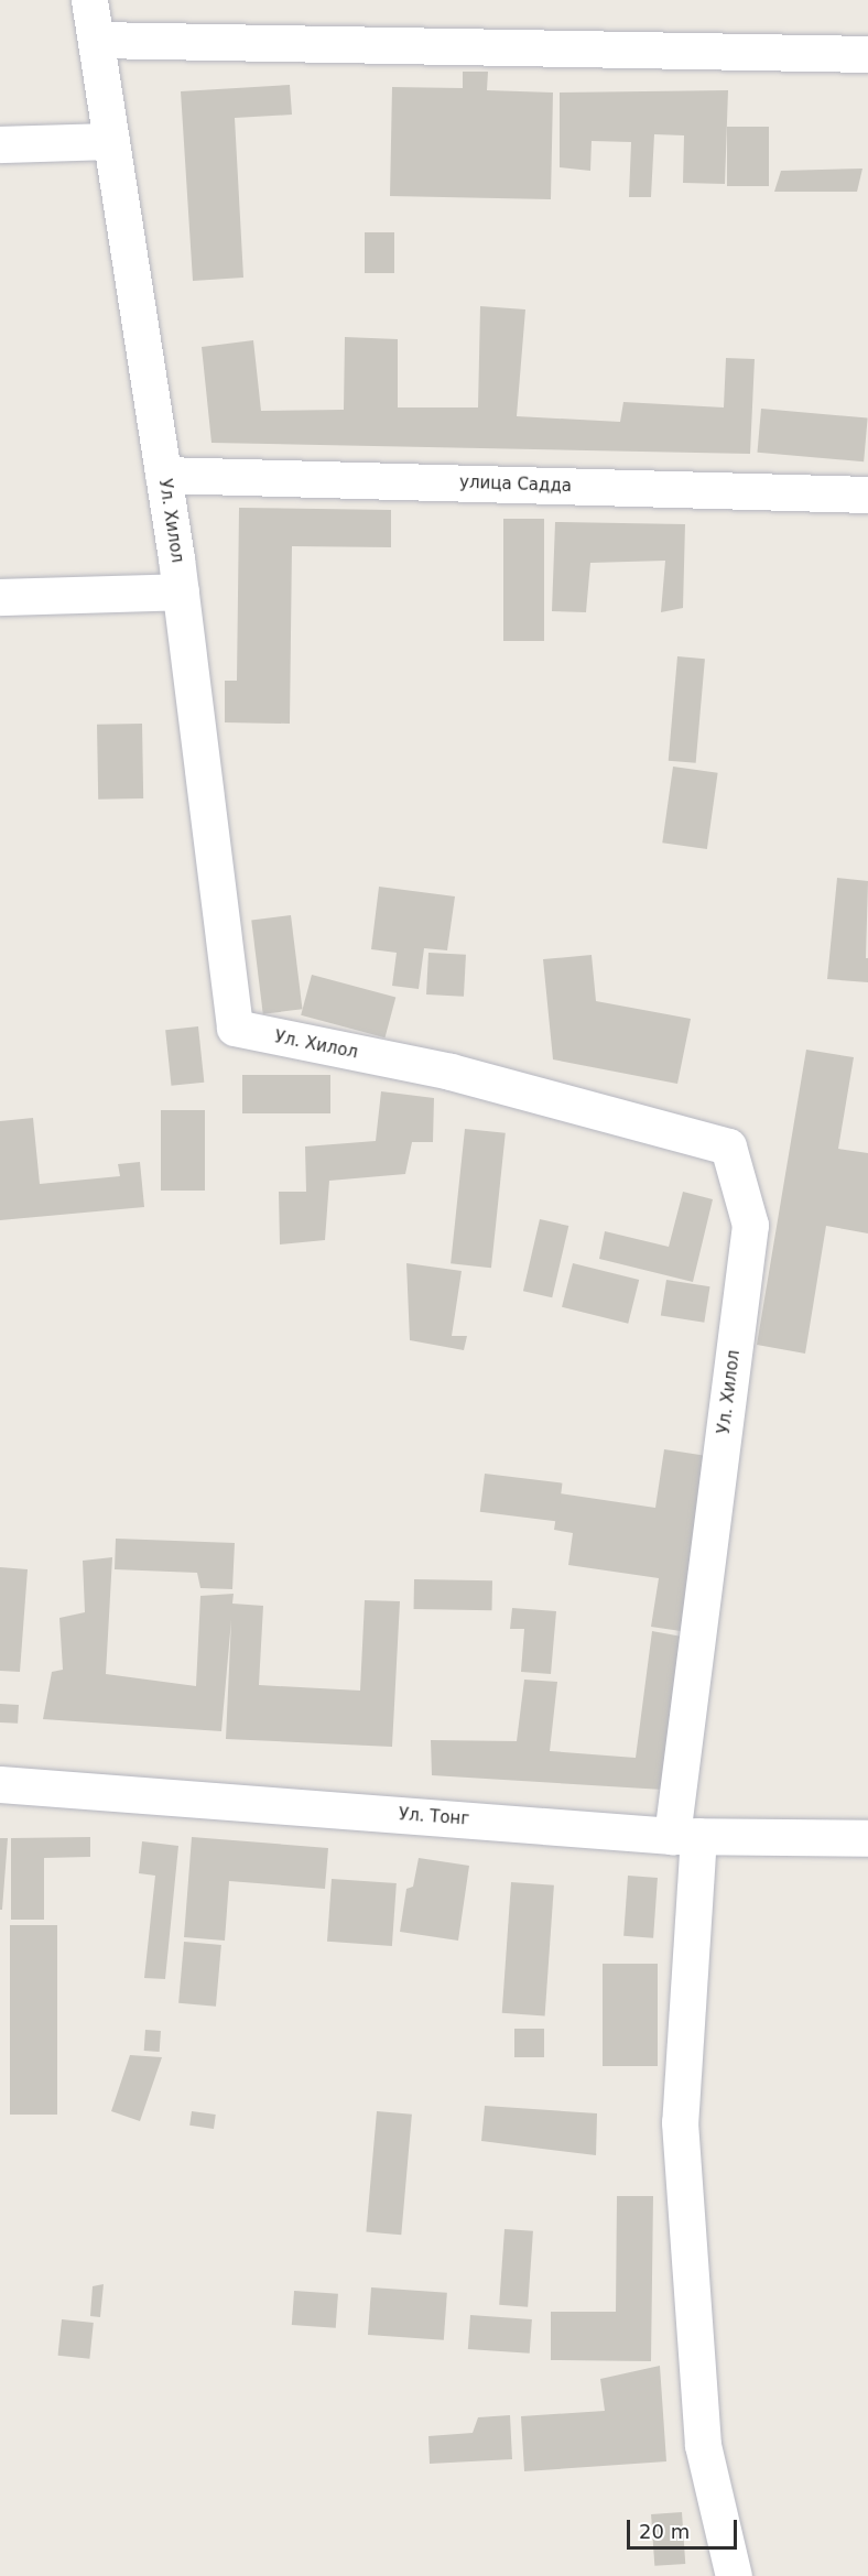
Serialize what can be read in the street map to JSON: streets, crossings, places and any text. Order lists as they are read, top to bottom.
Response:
{
  "streets": {
    "street": ["улица Садда", "Ул. Хилол", "Ул. Тонг"]
  },
  "crossings": [
    ["улица Садда", "Ул. Хилол"],
    ["Ул. Хилол", "Ул. Тонг"]
  ],
  "scale_bar": "20 m"
}
